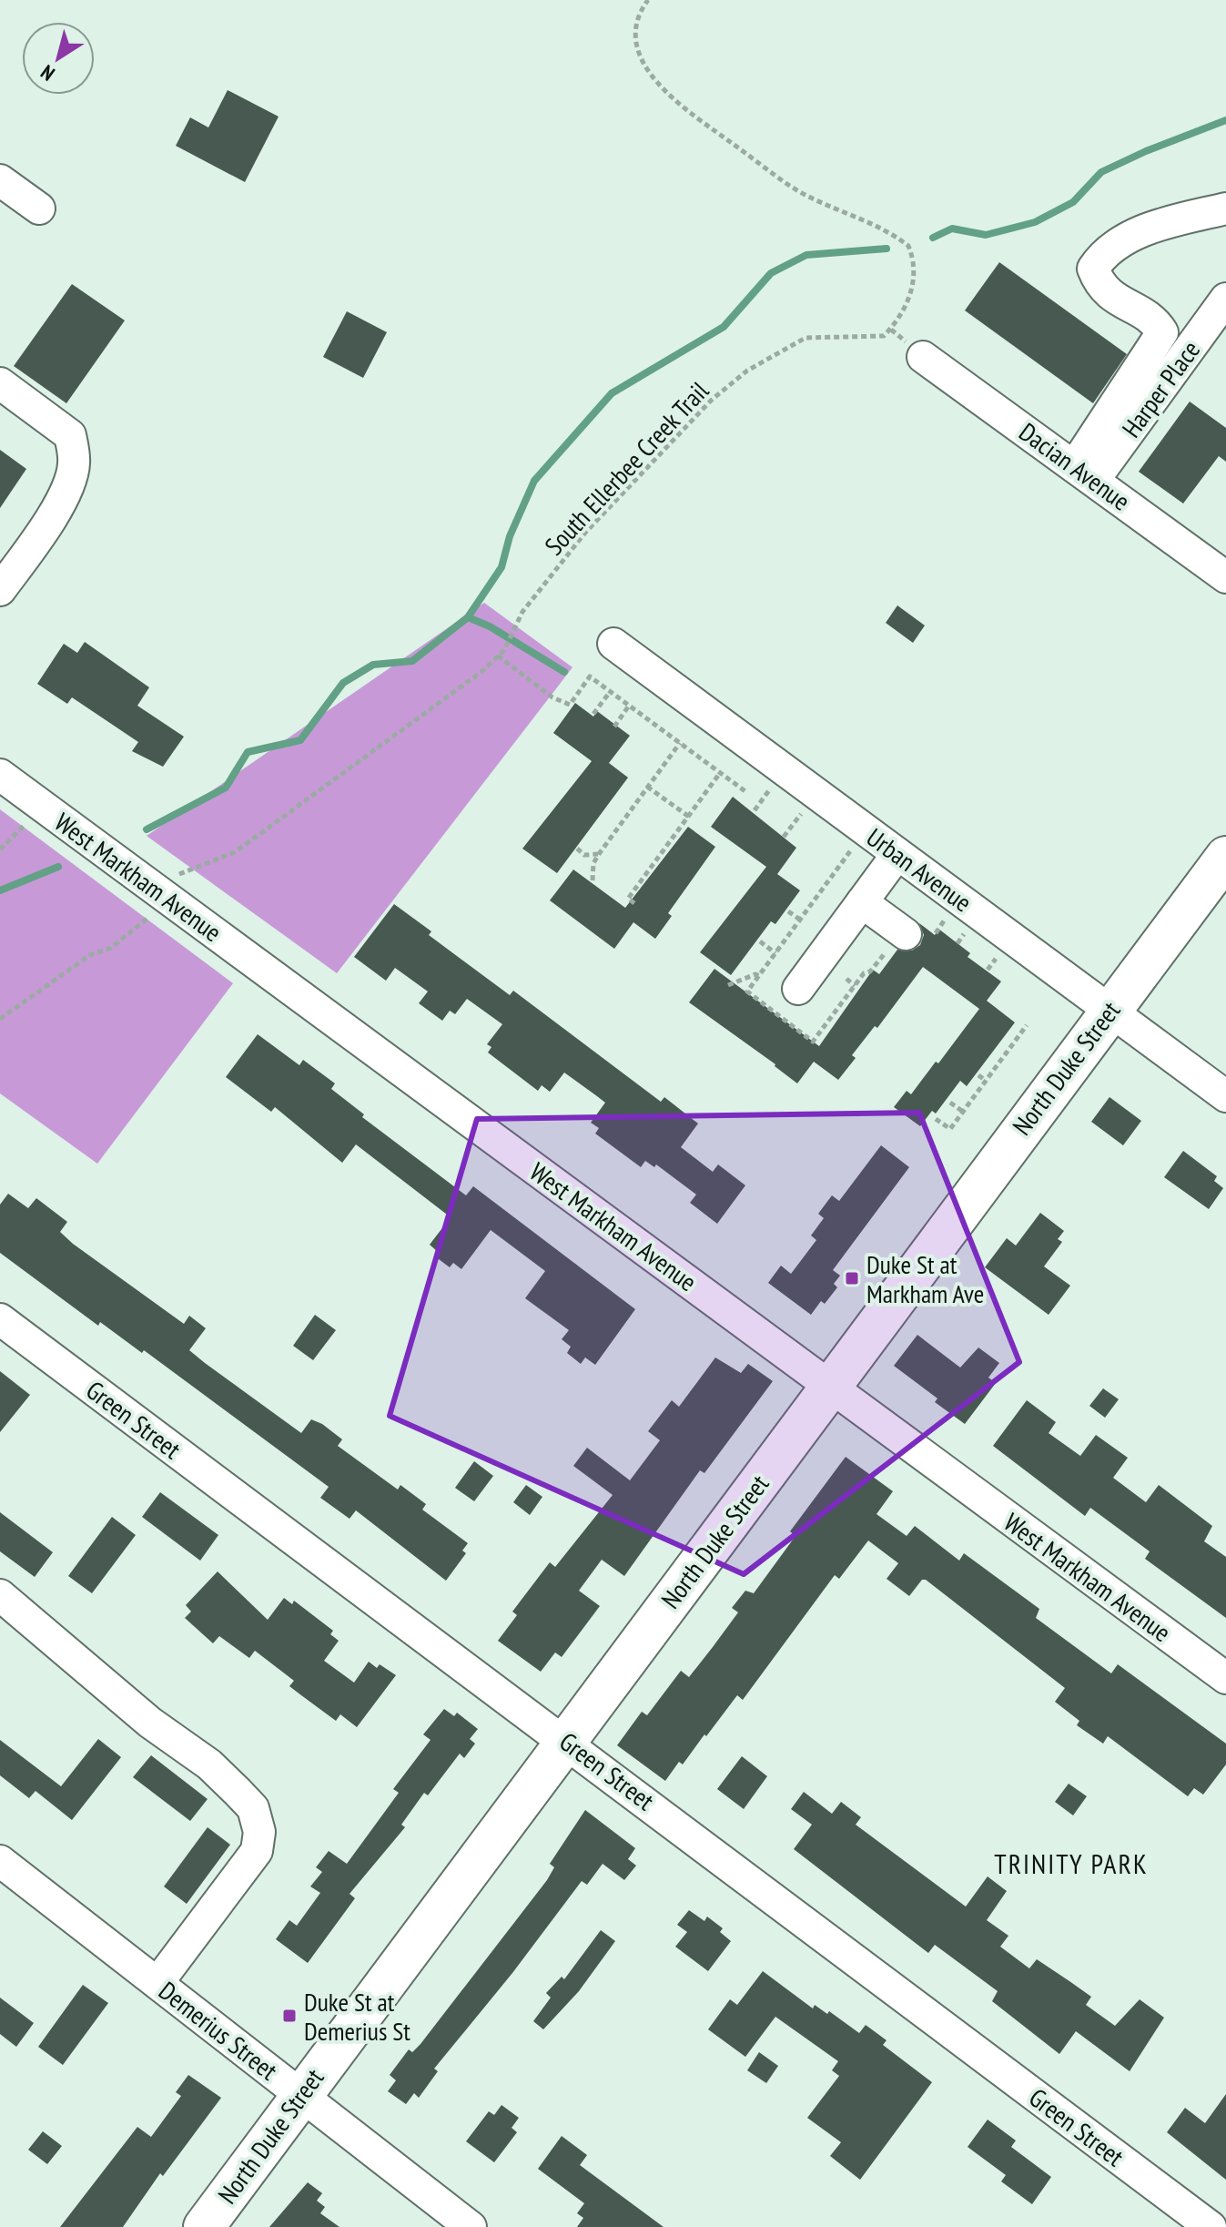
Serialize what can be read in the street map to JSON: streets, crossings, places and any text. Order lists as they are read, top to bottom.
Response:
{
  "streets": {
    "main road": ["North Duke Street"],
    "street": [
      "Harper Place",
      "Dacian Avenue",
      "Urban Avenue",
      "West Markham Avenue",
      "Green Street",
      "Demerius Street"
    ],
    "path": ["South Ellerbee Creek Trail"]
  },
  "crossings": [
    ["Harper Place", "Dacian Avenue"],
    ["Urban Avenue", "North Duke Street"],
    ["West Markham Avenue", "North Duke Street"],
    ["North Duke Street", "Green Street"],
    ["North Duke Street", "Demerius Street"]
  ],
  "districts": ["TRINITY PARK"],
  "places": {
    "transit": ["Duke St at Markham Ave", "Duke St at Demerius St"]
  },
  "north": "bottom left"
}
